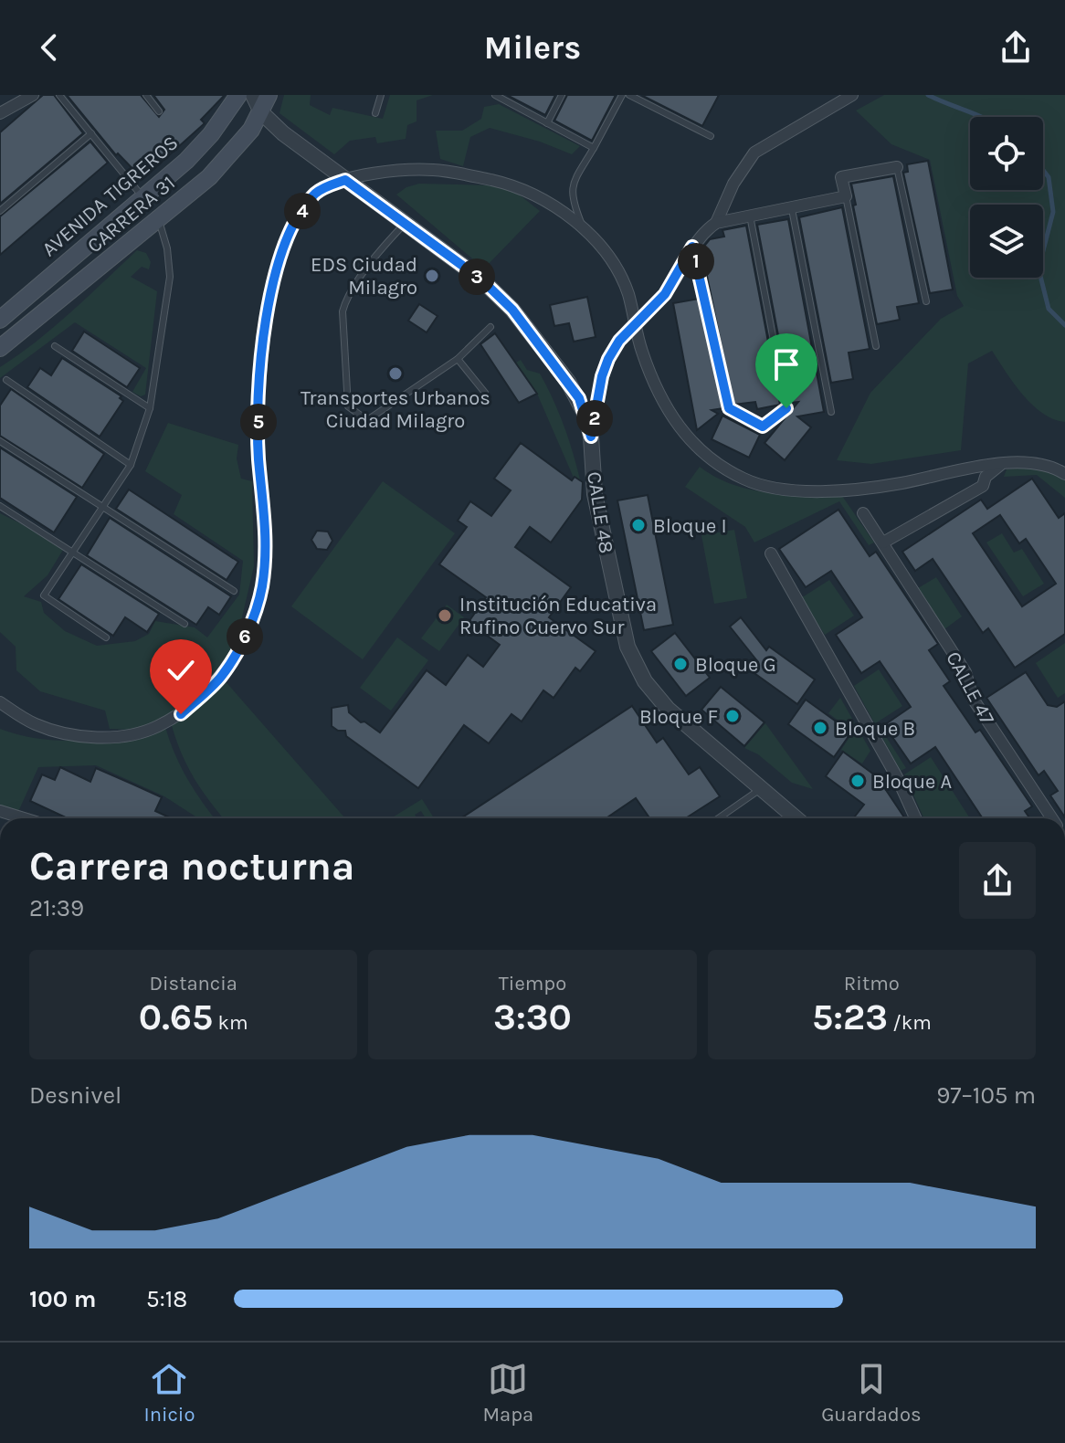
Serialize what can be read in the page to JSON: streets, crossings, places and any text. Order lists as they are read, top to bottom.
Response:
{
  "streets": {
    "main road": ["AVENIDA TIGREROS", "CARRERA 31"],
    "street": ["CALLE 48", "CALLE 47"]
  },
  "crossings": [
    ["CARRERA 31", "CALLE 48"]
  ],
  "places": [
    "EDS Ciudad Milagro",
    "Transportes Urbanos Ciudad Milagro",
    "Bloque I",
    "Institución Educativa Rufino Cuervo Sur",
    "Bloque G",
    "Bloque F",
    "Bloque B",
    "Bloque A"
  ],
  "page": {
    "header": "Milers",
    "pins": [
      "4",
      "1",
      "3",
      "2",
      "5",
      "6"
    ],
    "heading": ["Carrera nocturna", "21:39"],
    "stats": [
      ["Distancia", "0.65 km"],
      ["Tiempo", "3:30"],
      ["Ritmo", "5:23 /km"]
    ],
    "chart": ["Desnivel", "97–105 m"],
    "list": [
      {
        "name": "100 m",
        "note": "5:18"
      }
    ],
    "tabs": ["Inicio", "Mapa", "Guardados"]
  }
}
